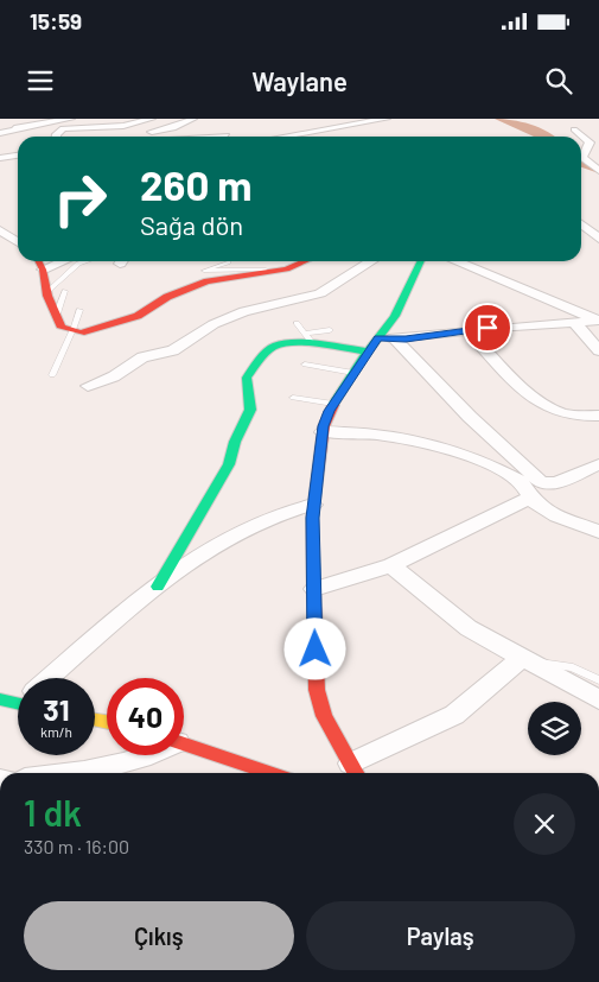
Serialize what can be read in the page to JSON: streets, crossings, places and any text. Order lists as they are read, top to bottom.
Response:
{
  "page": {
    "status": "15:59",
    "header": "Waylane",
    "turn": ["260 m", "Sağa dön"],
    "speed": "31 km/h",
    "limit": "40",
    "heading": ["1 dk", "330 m · 16:00"],
    "buttons": ["Çıkış", "Paylaş"]
  }
}
